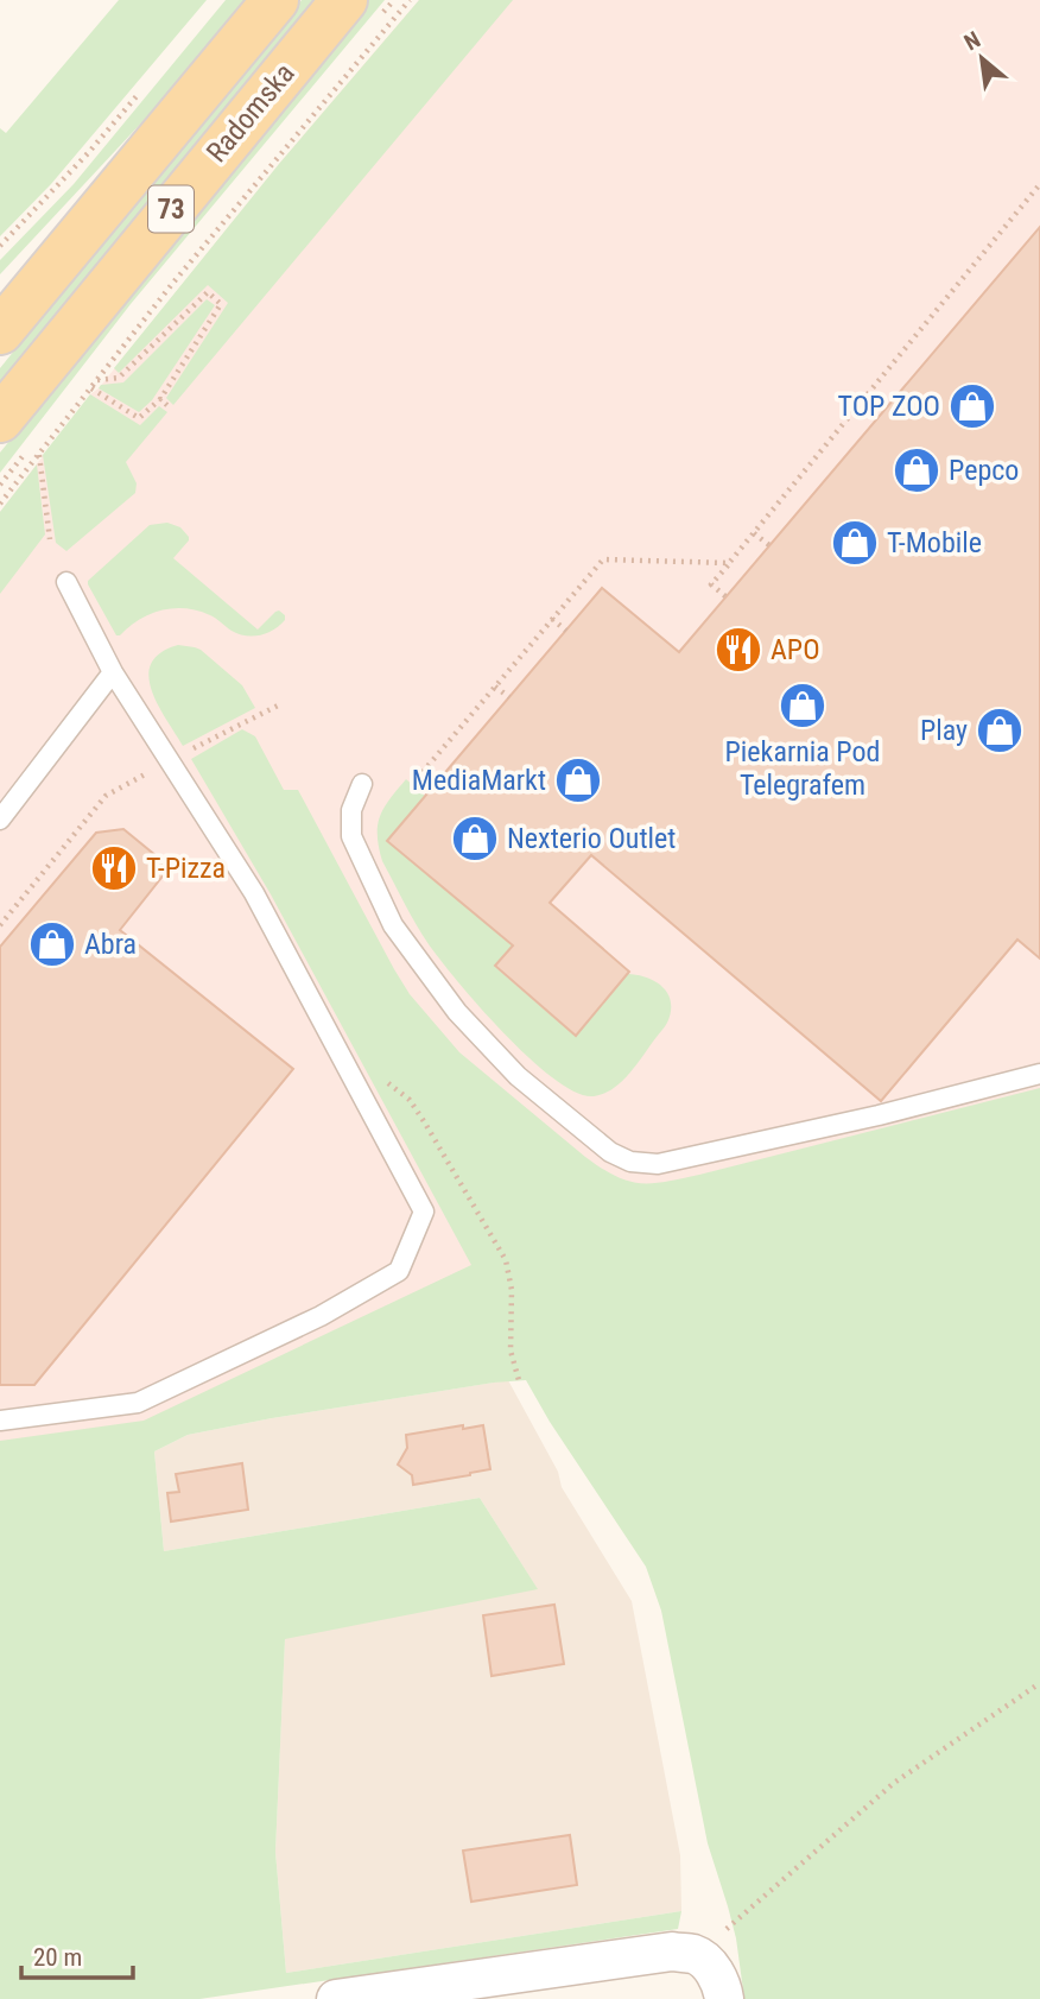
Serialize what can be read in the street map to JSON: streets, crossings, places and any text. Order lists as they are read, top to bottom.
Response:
{
  "streets": {
    "main road": ["Radomska", "73"]
  },
  "places": {
    "shop": [
      "TOP ZOO",
      "Pepco",
      "T-Mobile",
      "Piekarnia Pod Telegrafem",
      "Play",
      "MediaMarkt",
      "Nexterio Outlet",
      "Abra"
    ],
    "restaurant": ["APO", "T-Pizza"]
  },
  "scale_bar": "20 m",
  "north": "top left"
}
